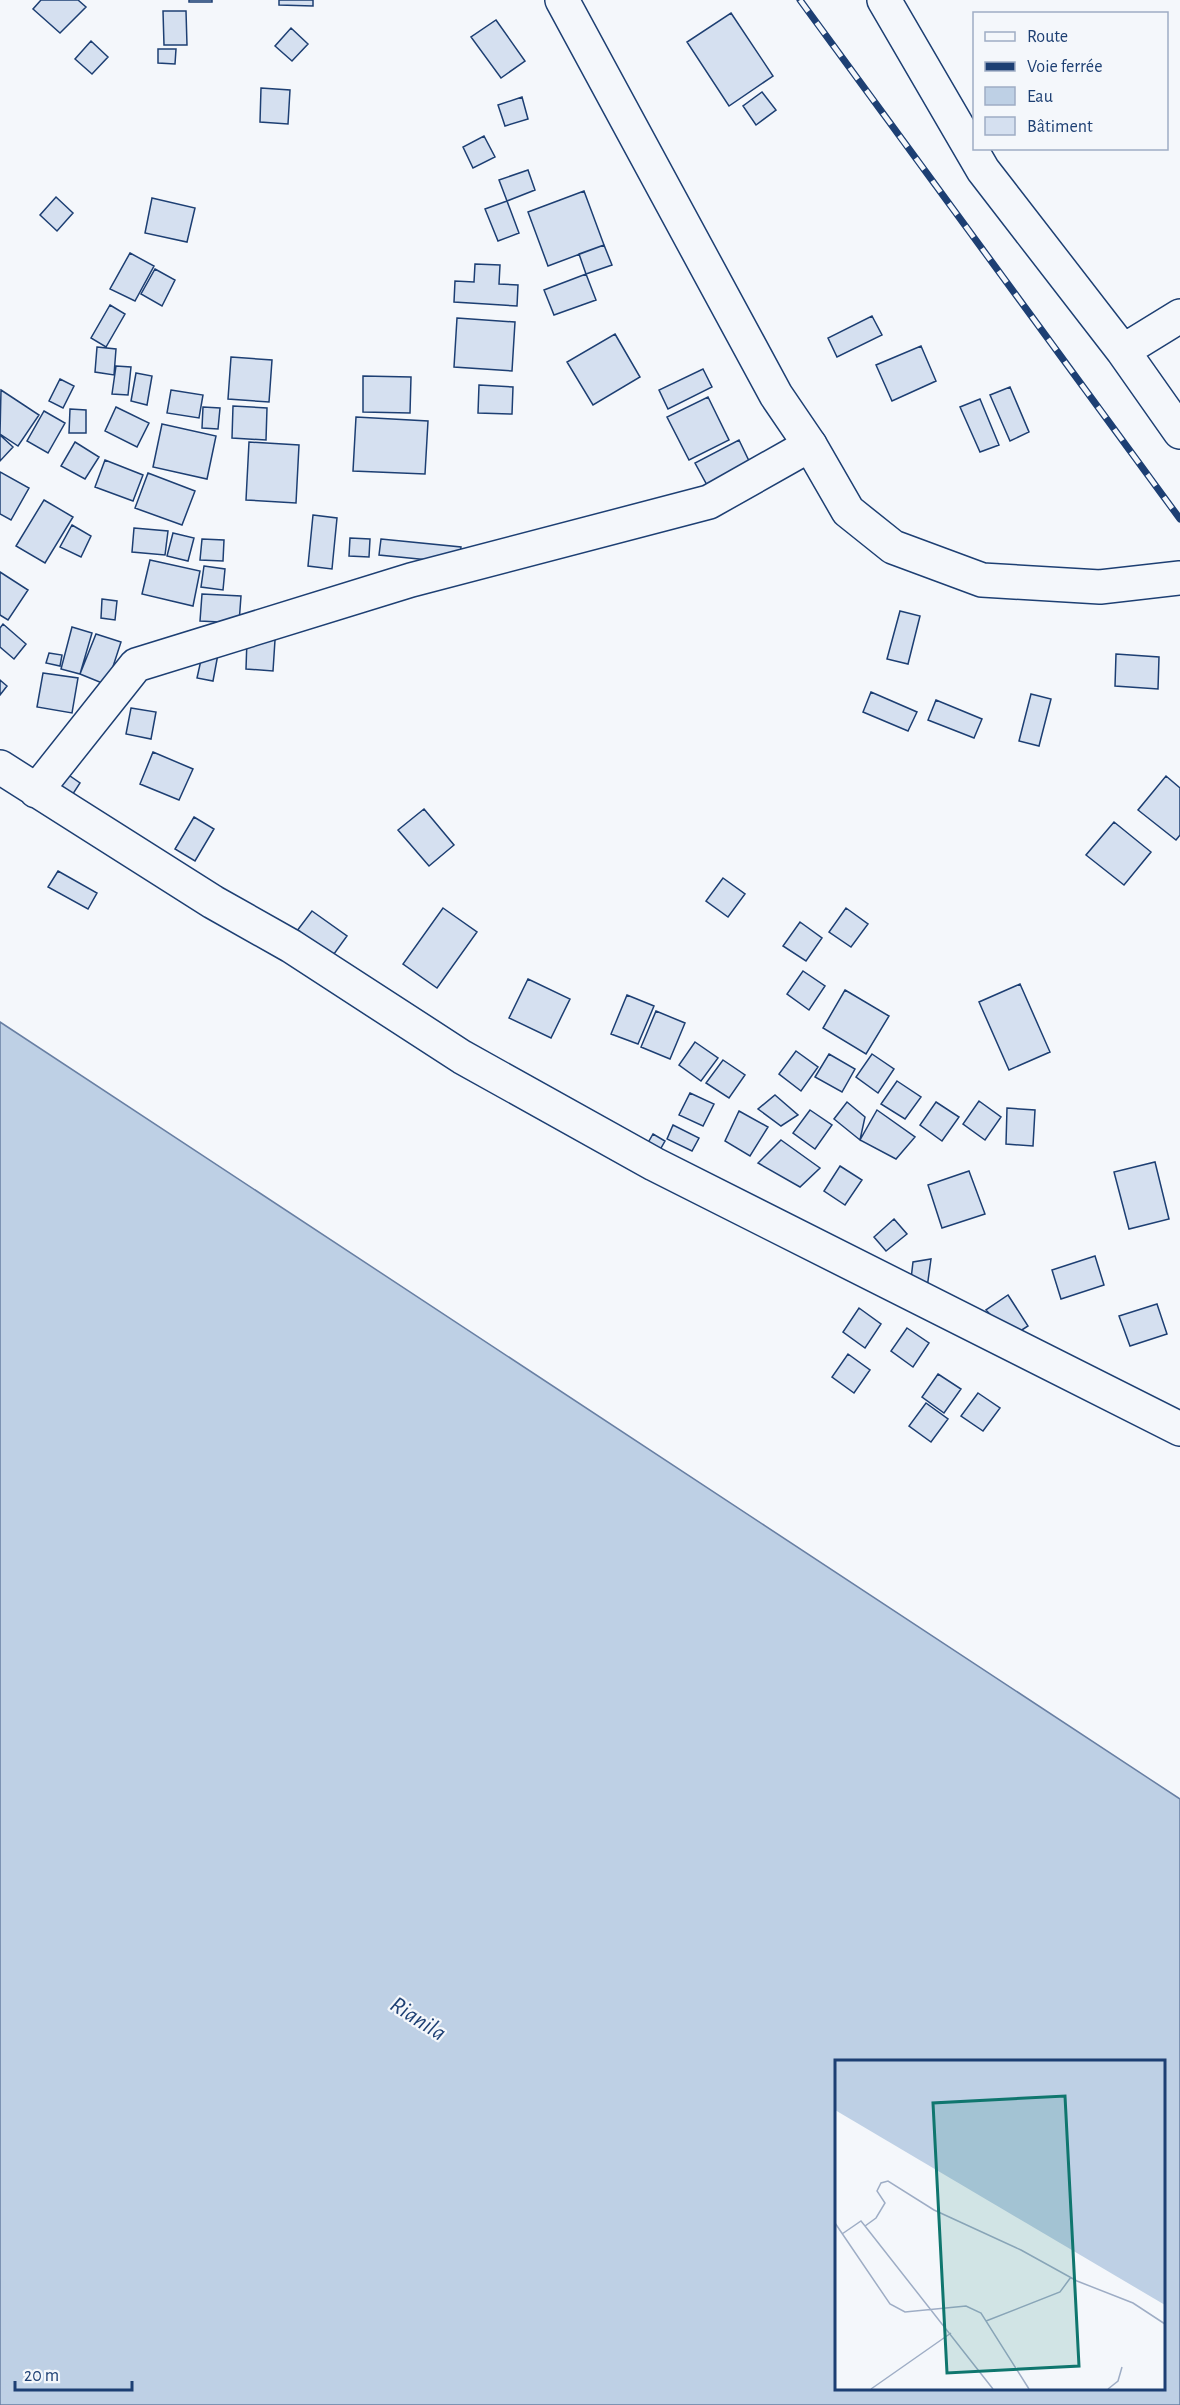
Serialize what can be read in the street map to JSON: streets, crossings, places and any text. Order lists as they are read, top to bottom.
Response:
{
  "water": ["Rianila"],
  "legend": [
    "Route",
    "Voie ferrée",
    "Eau",
    "Bâtiment"
  ],
  "scale_bar": "20 m"
}
